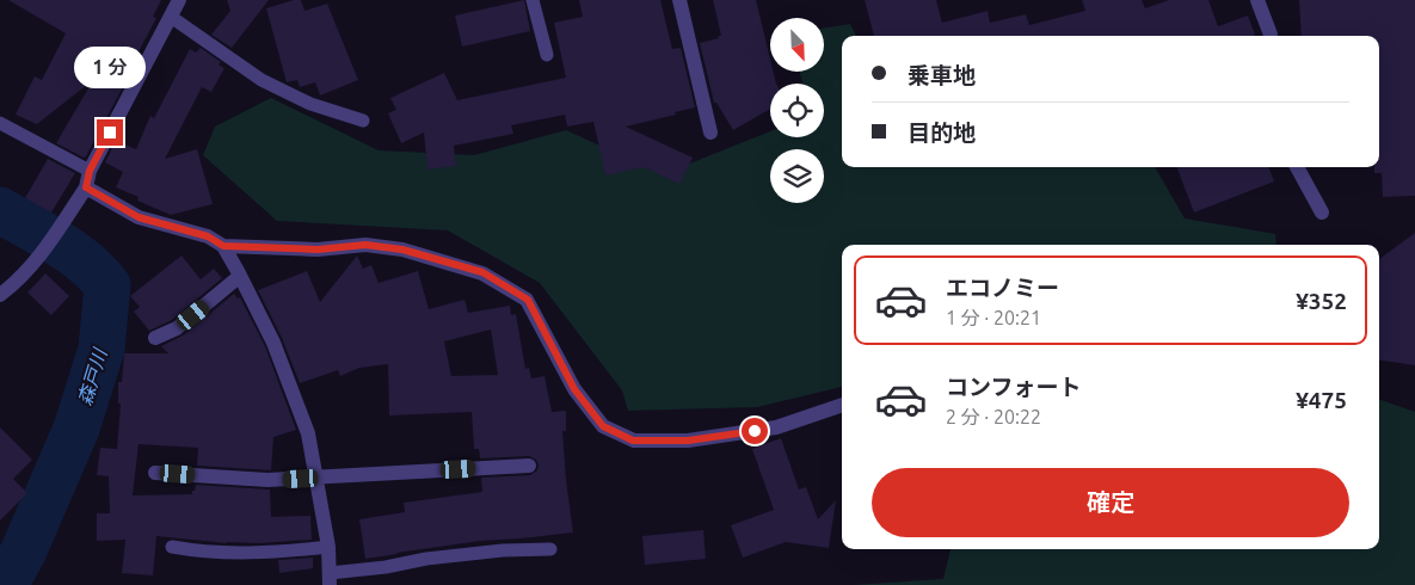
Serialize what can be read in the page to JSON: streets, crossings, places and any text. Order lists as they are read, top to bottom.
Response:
{
  "water": ["森戸川"],
  "north": "bottom right",
  "page": {
    "banner": ["乗車地", "目的地"],
    "bubble": "1 分",
    "list": [
      {
        "name": "エコノミー",
        "note": "1 分 · 20:21",
        "value": "¥352"
      },
      {
        "name": "コンフォート",
        "note": "2 分 · 20:22",
        "value": "¥475"
      }
    ],
    "buttons": "確定"
  }
}
